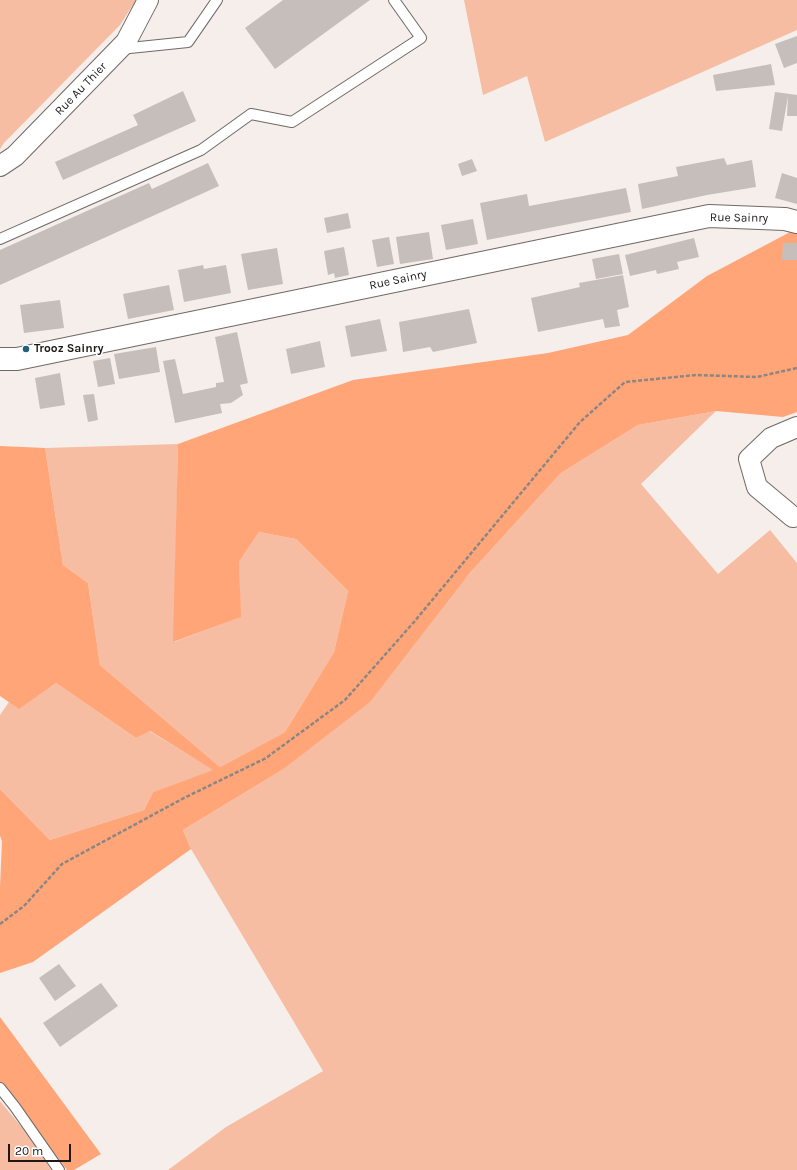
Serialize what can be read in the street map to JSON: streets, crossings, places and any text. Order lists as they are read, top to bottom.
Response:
{
  "streets": {
    "street": ["Rue Au Thier", "Rue Sainry"]
  },
  "places": ["Trooz Sainry"],
  "scale_bar": "20 m"
}
